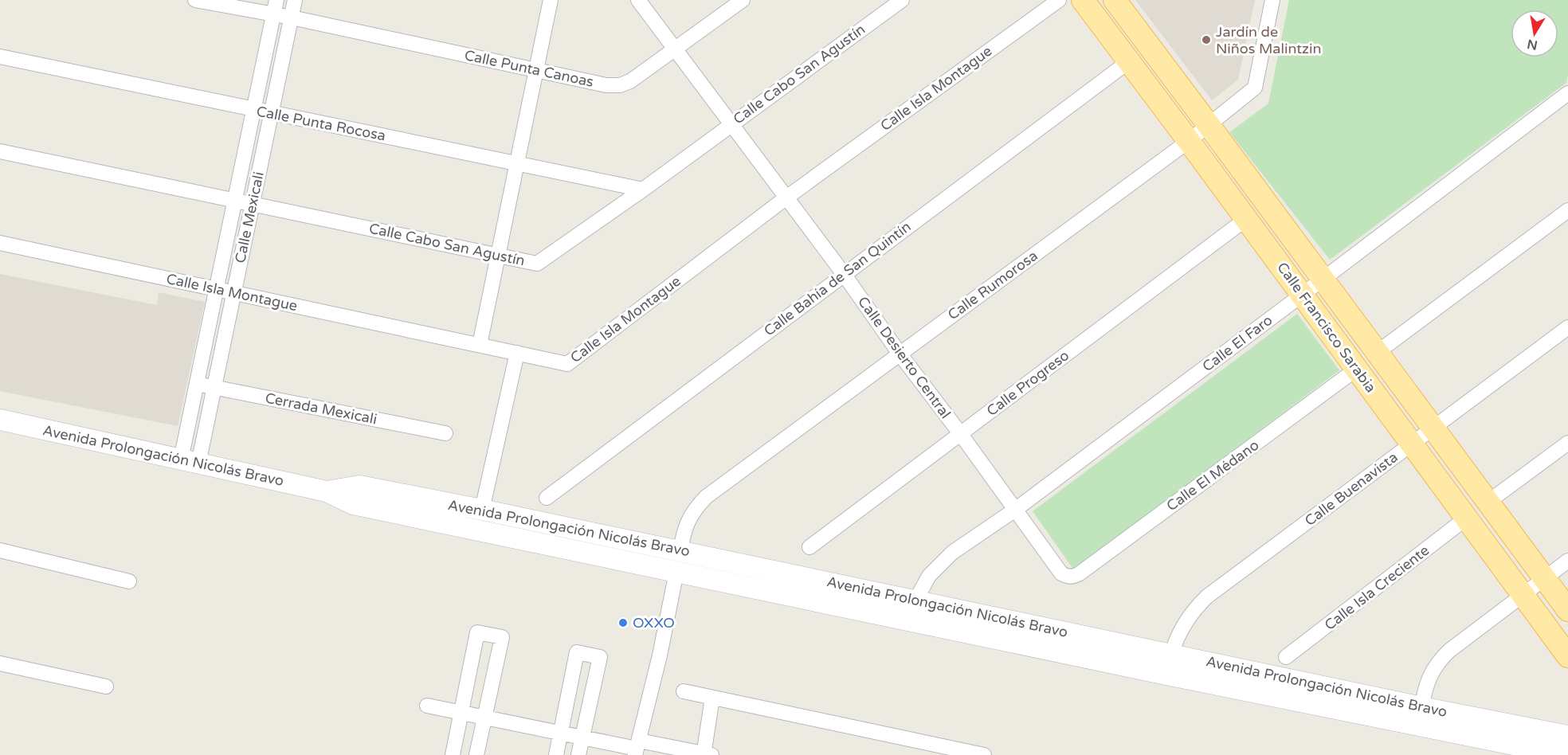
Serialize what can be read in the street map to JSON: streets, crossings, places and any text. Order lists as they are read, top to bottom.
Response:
{
  "streets": {
    "main road": ["Calle Francisco Sarabia", "Avenida Prolongación Nicolás Bravo"],
    "street": [
      "Calle Punta Canoas",
      "Calle Cabo San Agustín",
      "Calle Isla Montague",
      "Calle Punta Rocosa",
      "Calle Mexicali",
      "Calle Bahía de San Quintín",
      "Calle Rumorosa",
      "Calle El Faro",
      "Calle Desierto Central",
      "Calle Progreso",
      "Cerrada Mexicali",
      "Calle El Médano",
      "Calle Buenavista",
      "Calle Isla Creciente"
    ]
  },
  "crossings": [
    ["Calle Punta Canoas", "Calle Mexicali"],
    ["Calle Punta Canoas", "Calle Desierto Central"],
    ["Calle Cabo San Agustín", "Calle Punta Rocosa"],
    ["Calle Cabo San Agustín", "Calle Mexicali"],
    ["Calle Cabo San Agustín", "Calle Desierto Central"],
    ["Calle Isla Montague", "Calle Mexicali"],
    ["Calle Isla Montague", "Calle Desierto Central"],
    ["Calle Punta Rocosa", "Calle Mexicali"],
    ["Calle Mexicali", "Cerrada Mexicali"],
    ["Calle Mexicali", "Avenida Prolongación Nicolás Bravo"],
    ["Calle Bahía de San Quintín", "Calle Francisco Sarabia"],
    ["Calle Bahía de San Quintín", "Calle Desierto Central"],
    ["Calle Rumorosa", "Calle Francisco Sarabia"],
    ["Calle Rumorosa", "Calle Desierto Central"],
    ["Calle Rumorosa", "Avenida Prolongación Nicolás Bravo"],
    ["Calle Francisco Sarabia", "Calle El Faro"],
    ["Calle Francisco Sarabia", "Calle Progreso"],
    ["Calle Francisco Sarabia", "Calle El Médano"],
    ["Calle Francisco Sarabia", "Calle Buenavista"],
    ["Calle Francisco Sarabia", "Calle Isla Creciente"],
    ["Calle El Faro", "Calle Desierto Central"],
    ["Calle El Faro", "Avenida Prolongación Nicolás Bravo"],
    ["Calle Desierto Central", "Calle Progreso"],
    ["Calle Desierto Central", "Calle El Médano"],
    ["Avenida Prolongación Nicolás Bravo", "Calle Buenavista"]
  ],
  "places": ["Jardín de Niños Malintzin", "OXXO"],
  "north": "bottom"
}
